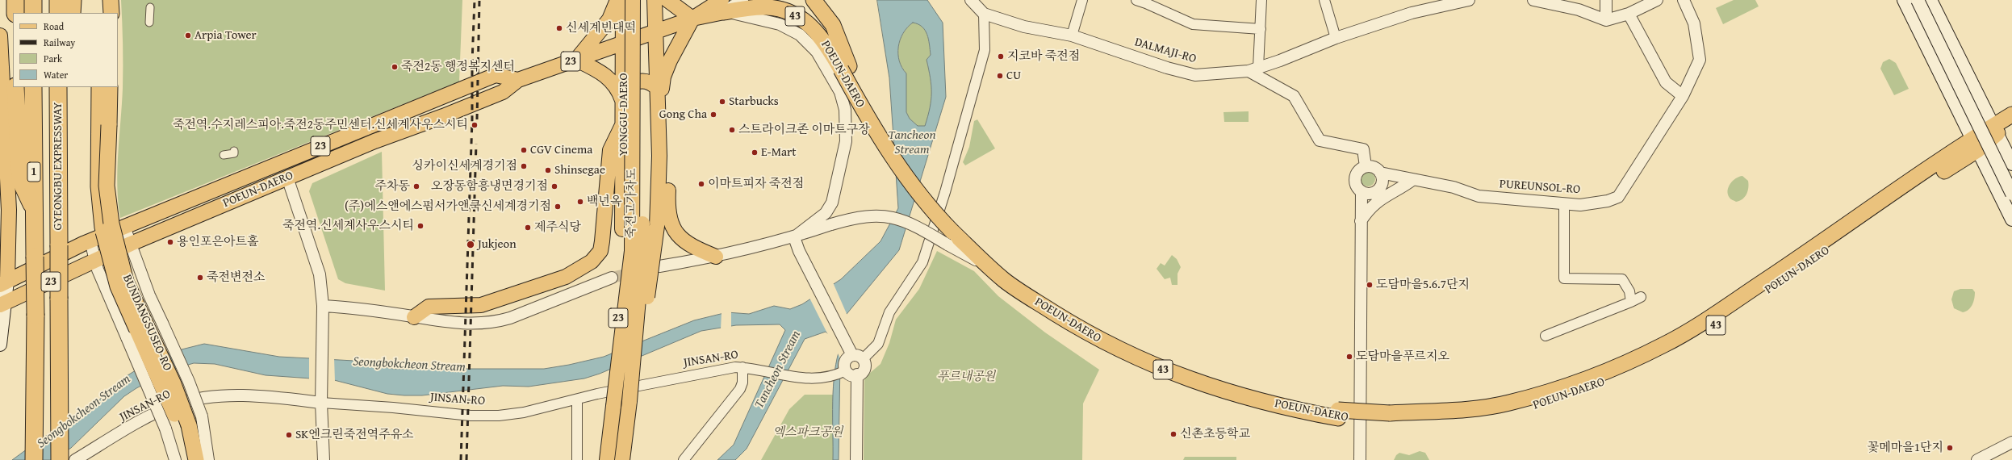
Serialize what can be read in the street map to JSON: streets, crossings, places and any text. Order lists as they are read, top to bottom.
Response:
{
  "streets": {
    "highway": [
      "43",
      "POEUN-DAERO",
      "GYEONGBU EXPRESSWAY",
      "1",
      "BUNDANGSUSEO-RO"
    ],
    "main road": ["23", "YONGGU-DAERO", "죽전고가차도"],
    "street": ["DALMAJI-RO", "PUREUNSOL-RO", "JINSAN-RO"]
  },
  "crossings": [
    ["23", "POEUN-DAERO"],
    ["23", "YONGGU-DAERO"],
    ["23", "죽전고가차도"],
    ["POEUN-DAERO", "YONGGU-DAERO"],
    ["YONGGU-DAERO", "죽전고가차도"]
  ],
  "water": ["Tancheon Stream", "Seongbokcheon Stream"],
  "parks": ["푸르내공원", "엑스파크공원"],
  "places": [
    "신세계빈대떡",
    "Arpia Tower",
    "지코바 죽전점",
    "죽전2동 행정복지센터",
    "CU",
    "Starbucks",
    "Gong Cha",
    "죽전역.수지레스피아.죽전2동주민센터.신세계사우스시티",
    "스트라이크존 이마트구장",
    "CGV Cinema",
    "E-Mart",
    "싱카이신세계경기점",
    "Shinsegae",
    "이마트피자 죽전점",
    "주차동",
    "오장동함흥냉면경기점",
    "백년옥",
    "(주)에스앤에스펌서가앤쿡신세계경기점",
    "죽전역.신세계사우스시티",
    "제주식당",
    "용인포은아트홀",
    "Jukjeon",
    "죽전변전소",
    "도담마을5.6.7단지",
    "도담마을푸르지오",
    "신촌초등학교",
    "SK엔크린죽전역주유소",
    "꽃메마을1단지"
  ],
  "legend": [
    "Road",
    "Railway",
    "Park",
    "Water"
  ]
}
